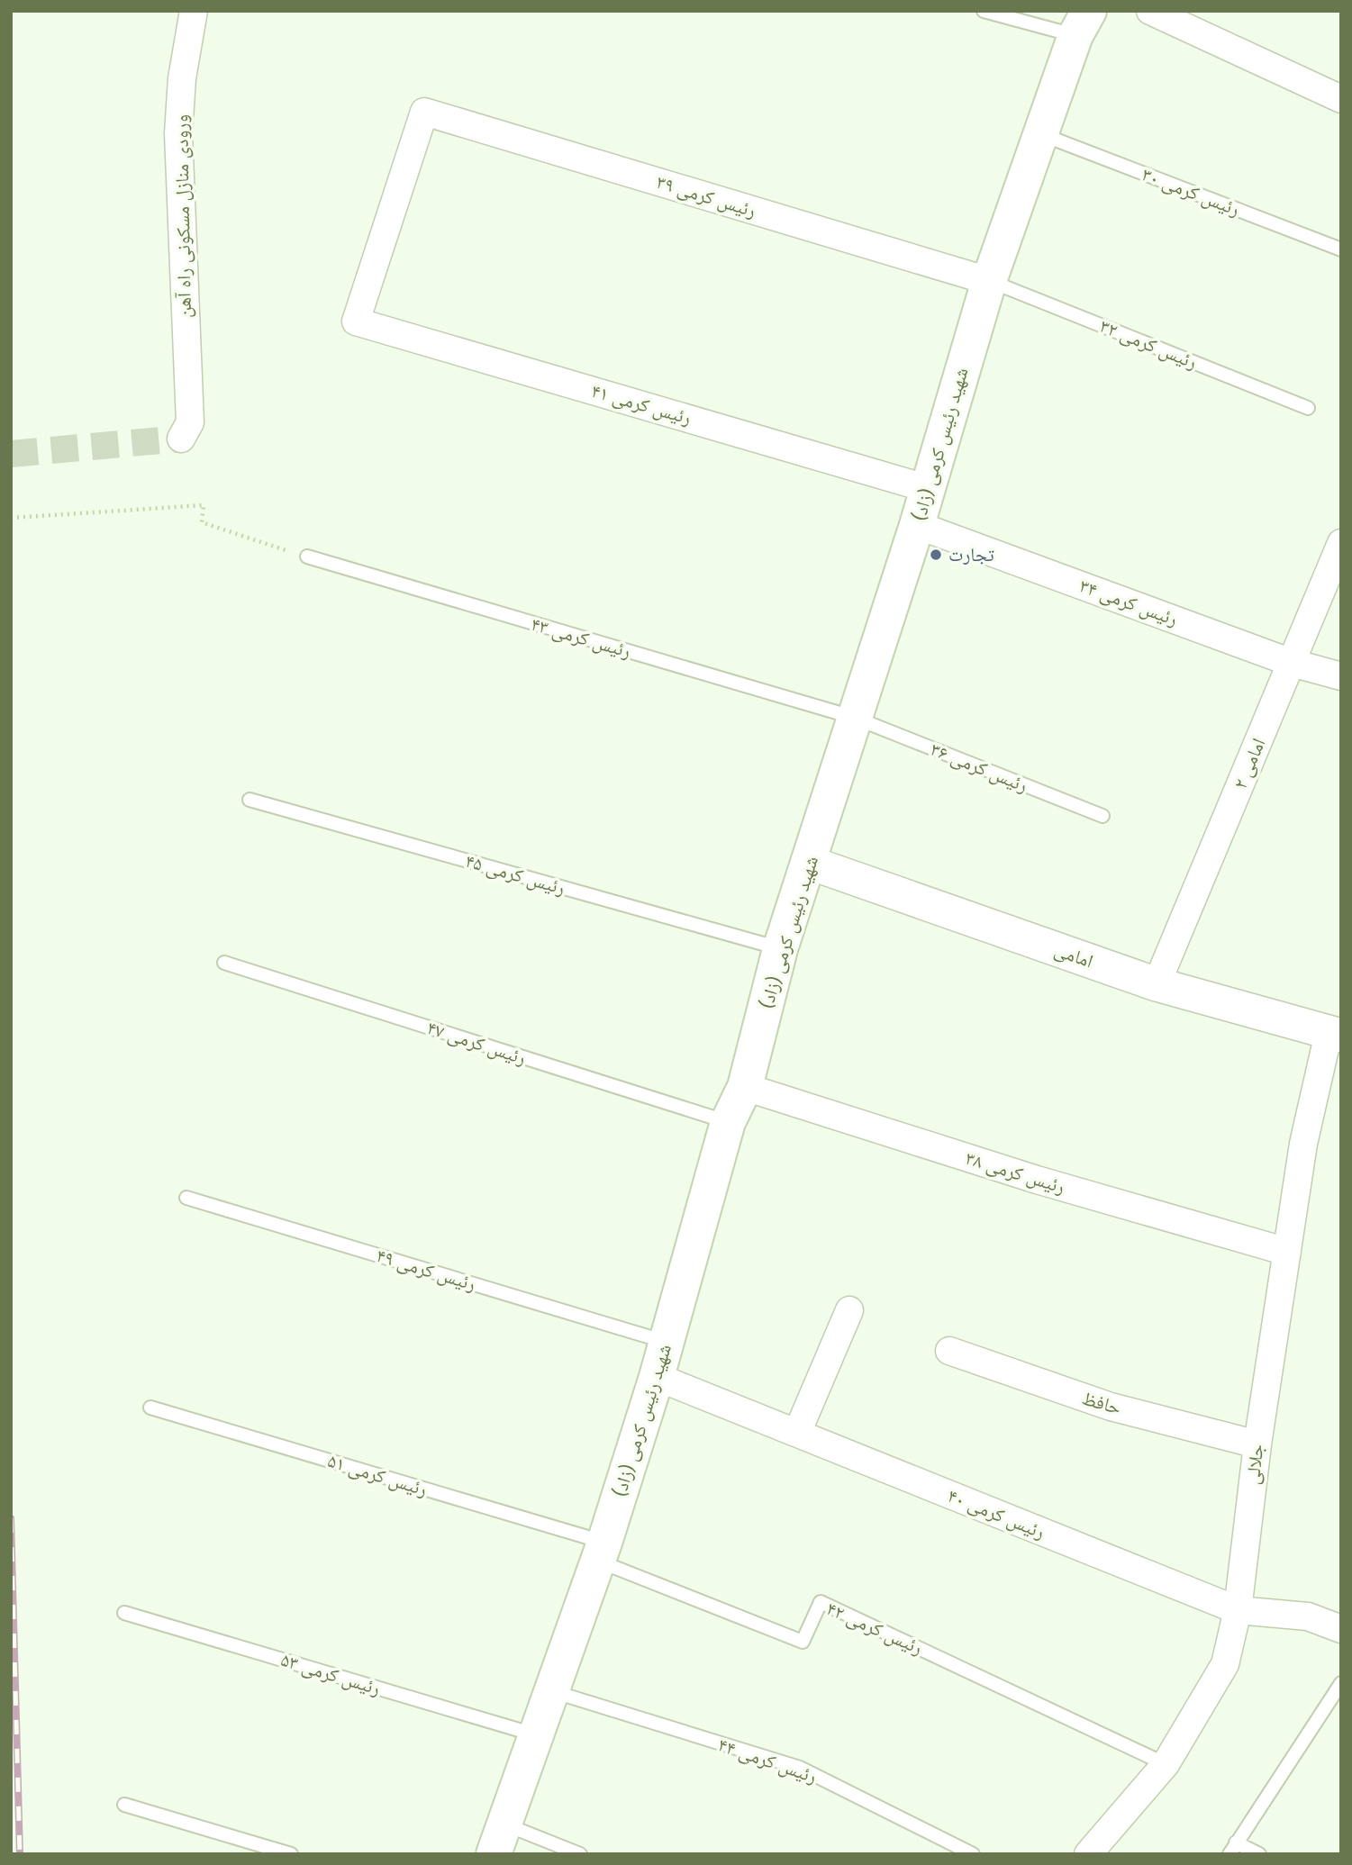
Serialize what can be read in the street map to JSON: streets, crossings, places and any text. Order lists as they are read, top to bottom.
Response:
{
  "streets": {
    "main road": ["شهید رئیس کرمی (زاد)"],
    "street": [
      "رئیس کرمی ۳۹",
      "ورودی منازل مسکونی راه آهن",
      "رئیس کرمی ۴۱",
      "رئیس کرمی ۳۴",
      "امامی ۲",
      "امامی",
      "رئیس کرمی ۳۸",
      "حافظ",
      "جلالی",
      "رئیس کرمی ۴۰"
    ],
    "lane": [
      "رئیس کرمی ۳۰",
      "رئیس کرمی ۳۲",
      "رئیس کرمی ۴۳",
      "رئیس کرمی ۳۶",
      "رئیس کرمی ۴۵",
      "رئیس کرمی ۴۷",
      "رئیس کرمی ۴۹",
      "رئیس کرمی ۵۱",
      "رئیس کرمی ۴۲",
      "رئیس کرمی ۵۳",
      "رئیس کرمی ۴۴"
    ]
  },
  "crossings": [
    ["رئیس کرمی ۳۰", "شهید رئیس کرمی (زاد)"],
    ["رئیس کرمی ۳۹", "رئیس کرمی ۳۲"],
    ["رئیس کرمی ۳۹", "رئیس کرمی ۴۱"],
    ["رئیس کرمی ۳۹", "شهید رئیس کرمی (زاد)"],
    ["رئیس کرمی ۳۲", "شهید رئیس کرمی (زاد)"],
    ["رئیس کرمی ۴۱", "شهید رئیس کرمی (زاد)"],
    ["شهید رئیس کرمی (زاد)", "رئیس کرمی ۳۴"],
    ["شهید رئیس کرمی (زاد)", "رئیس کرمی ۴۳"],
    ["شهید رئیس کرمی (زاد)", "رئیس کرمی ۳۶"],
    ["شهید رئیس کرمی (زاد)", "رئیس کرمی ۴۵"],
    ["شهید رئیس کرمی (زاد)", "امامی"],
    ["شهید رئیس کرمی (زاد)", "رئیس کرمی ۴۷"],
    ["شهید رئیس کرمی (زاد)", "رئیس کرمی ۳۸"],
    ["شهید رئیس کرمی (زاد)", "رئیس کرمی ۴۹"],
    ["شهید رئیس کرمی (زاد)", "رئیس کرمی ۵۱"],
    ["شهید رئیس کرمی (زاد)", "رئیس کرمی ۴۰"],
    ["شهید رئیس کرمی (زاد)", "رئیس کرمی ۴۲"],
    ["شهید رئیس کرمی (زاد)", "رئیس کرمی ۵۳"],
    ["شهید رئیس کرمی (زاد)", "رئیس کرمی ۴۴"],
    ["رئیس کرمی ۳۴", "امامی ۲"],
    ["رئیس کرمی ۴۳", "رئیس کرمی ۳۶"],
    ["امامی ۲", "امامی"],
    ["امامی", "جلالی"],
    ["رئیس کرمی ۳۸", "جلالی"],
    ["حافظ", "جلالی"],
    ["جلالی", "رئیس کرمی ۴۰"],
    ["جلالی", "رئیس کرمی ۴۲"],
    ["رئیس کرمی ۵۱", "رئیس کرمی ۴۲"]
  ],
  "places": ["تجارت"]
}
